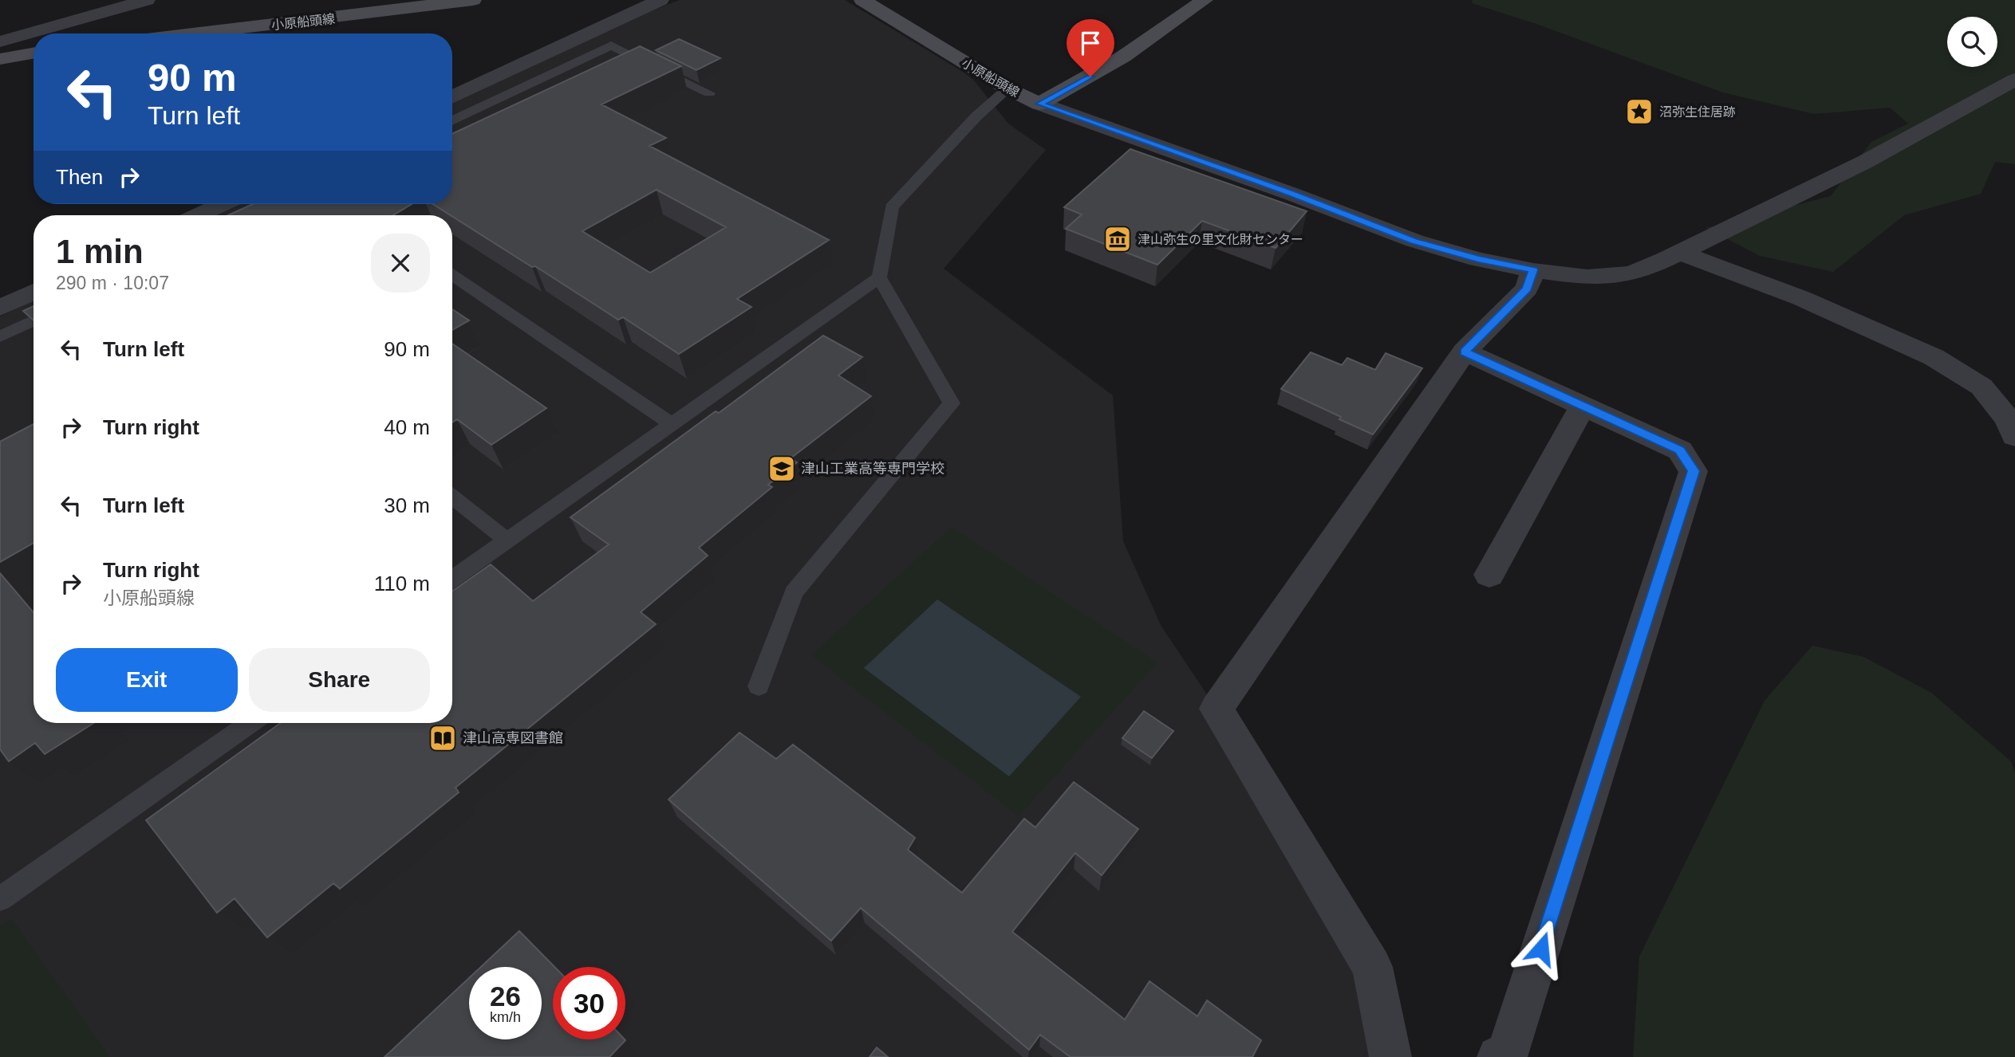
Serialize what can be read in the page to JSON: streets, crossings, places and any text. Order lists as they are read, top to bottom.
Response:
{
  "streets": {
    "main road": ["小原船頭線"]
  },
  "places": {
    "place": ["沼弥生住居跡"],
    "museum": ["津山弥生の里文化財センター"],
    "school or university": ["津山工業高等専門学校"],
    "library": ["津山高専図書館"]
  },
  "page": {
    "turn": ["90 m", "Turn left"],
    "then": "Then",
    "heading": ["1 min", "290 m · 10:07"],
    "list": [
      {
        "name": "Turn left",
        "value": "90 m"
      },
      {
        "name": "Turn right",
        "value": "40 m"
      },
      {
        "name": "Turn left",
        "value": "30 m"
      },
      {
        "name": "Turn right",
        "note": "小原船頭線",
        "value": "110 m"
      }
    ],
    "buttons": ["Exit", "Share"],
    "speed": "26 km/h",
    "limit": "30"
  }
}
